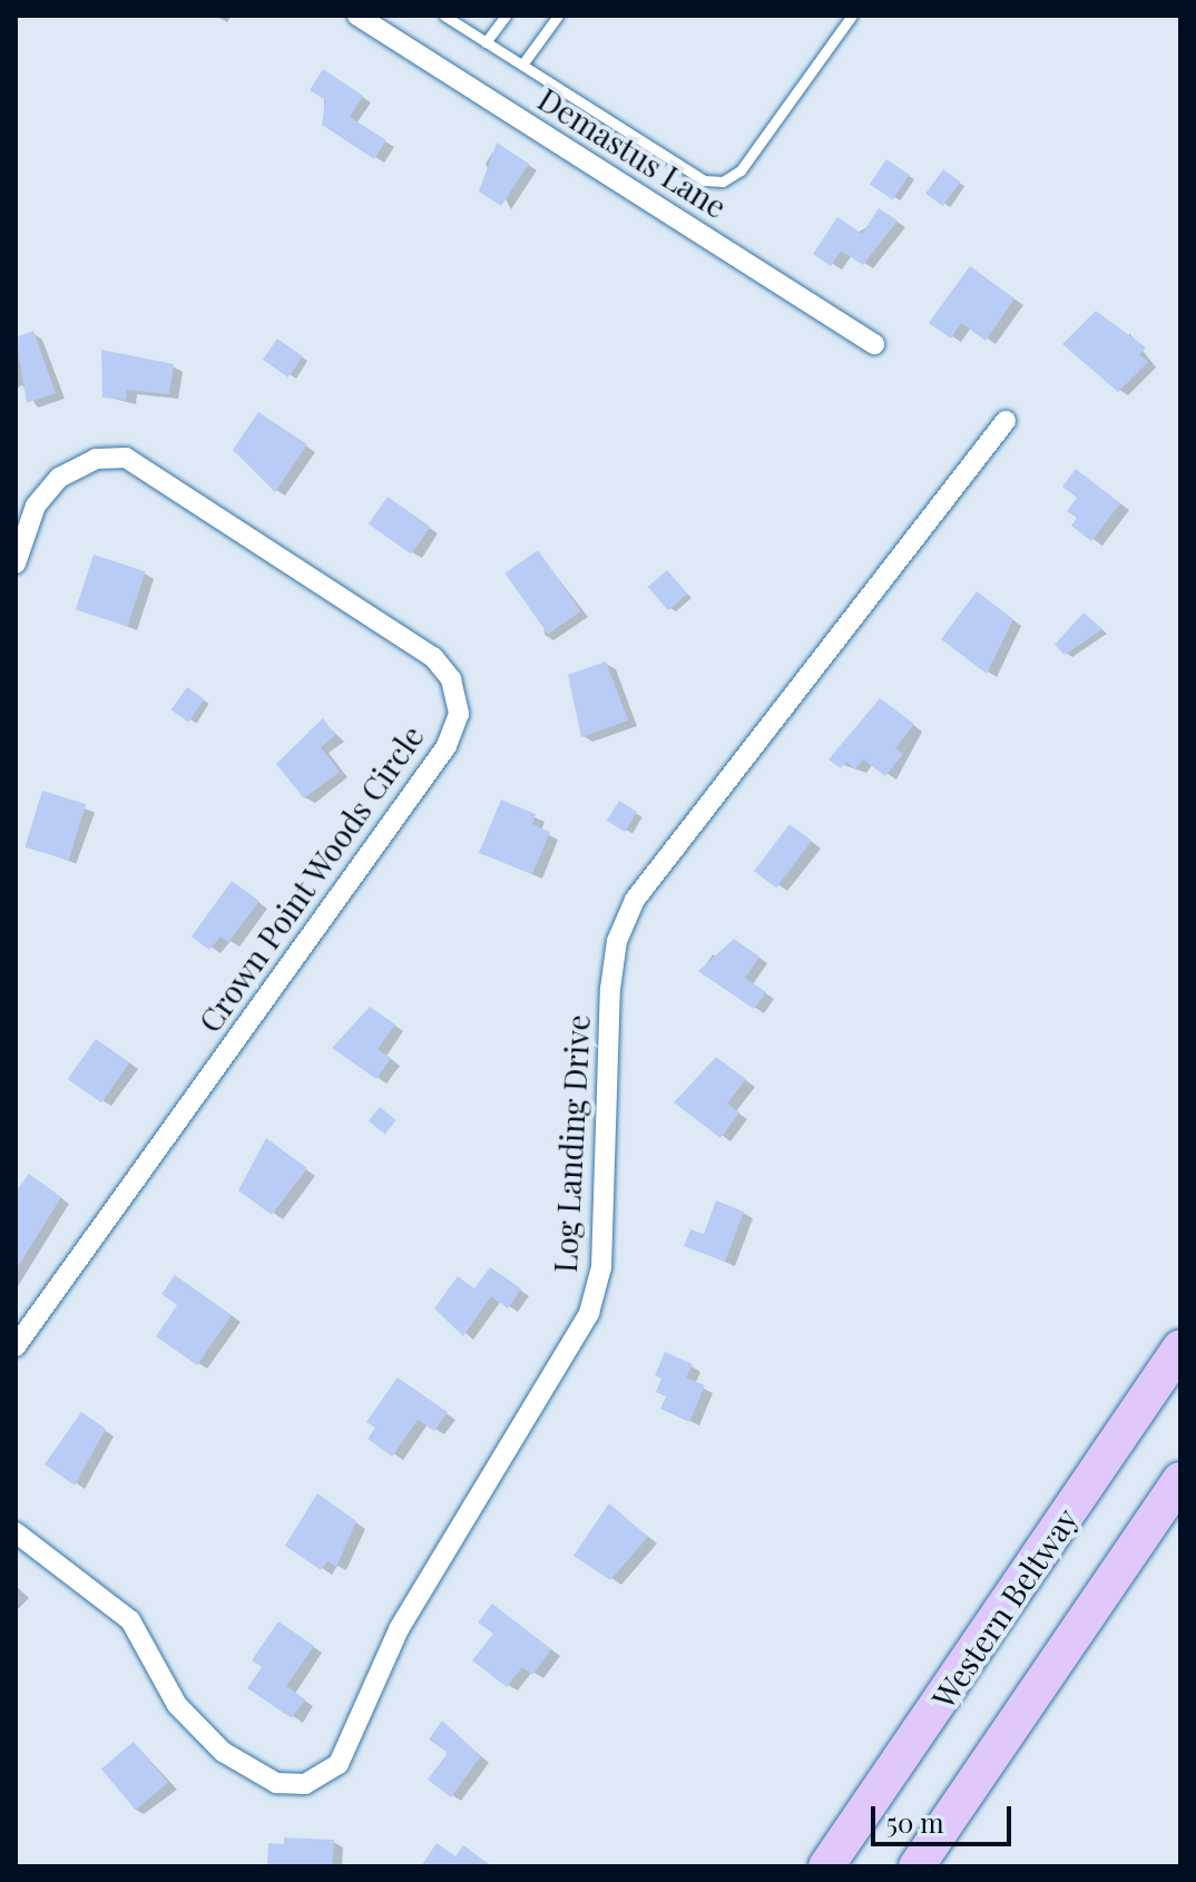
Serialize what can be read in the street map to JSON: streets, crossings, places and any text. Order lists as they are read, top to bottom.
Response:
{
  "streets": {
    "highway": ["Western Beltway"],
    "street": ["Demastus Lane", "Crown Point Woods Circle", "Log Landing Drive"]
  },
  "scale_bar": "50 m"
}
